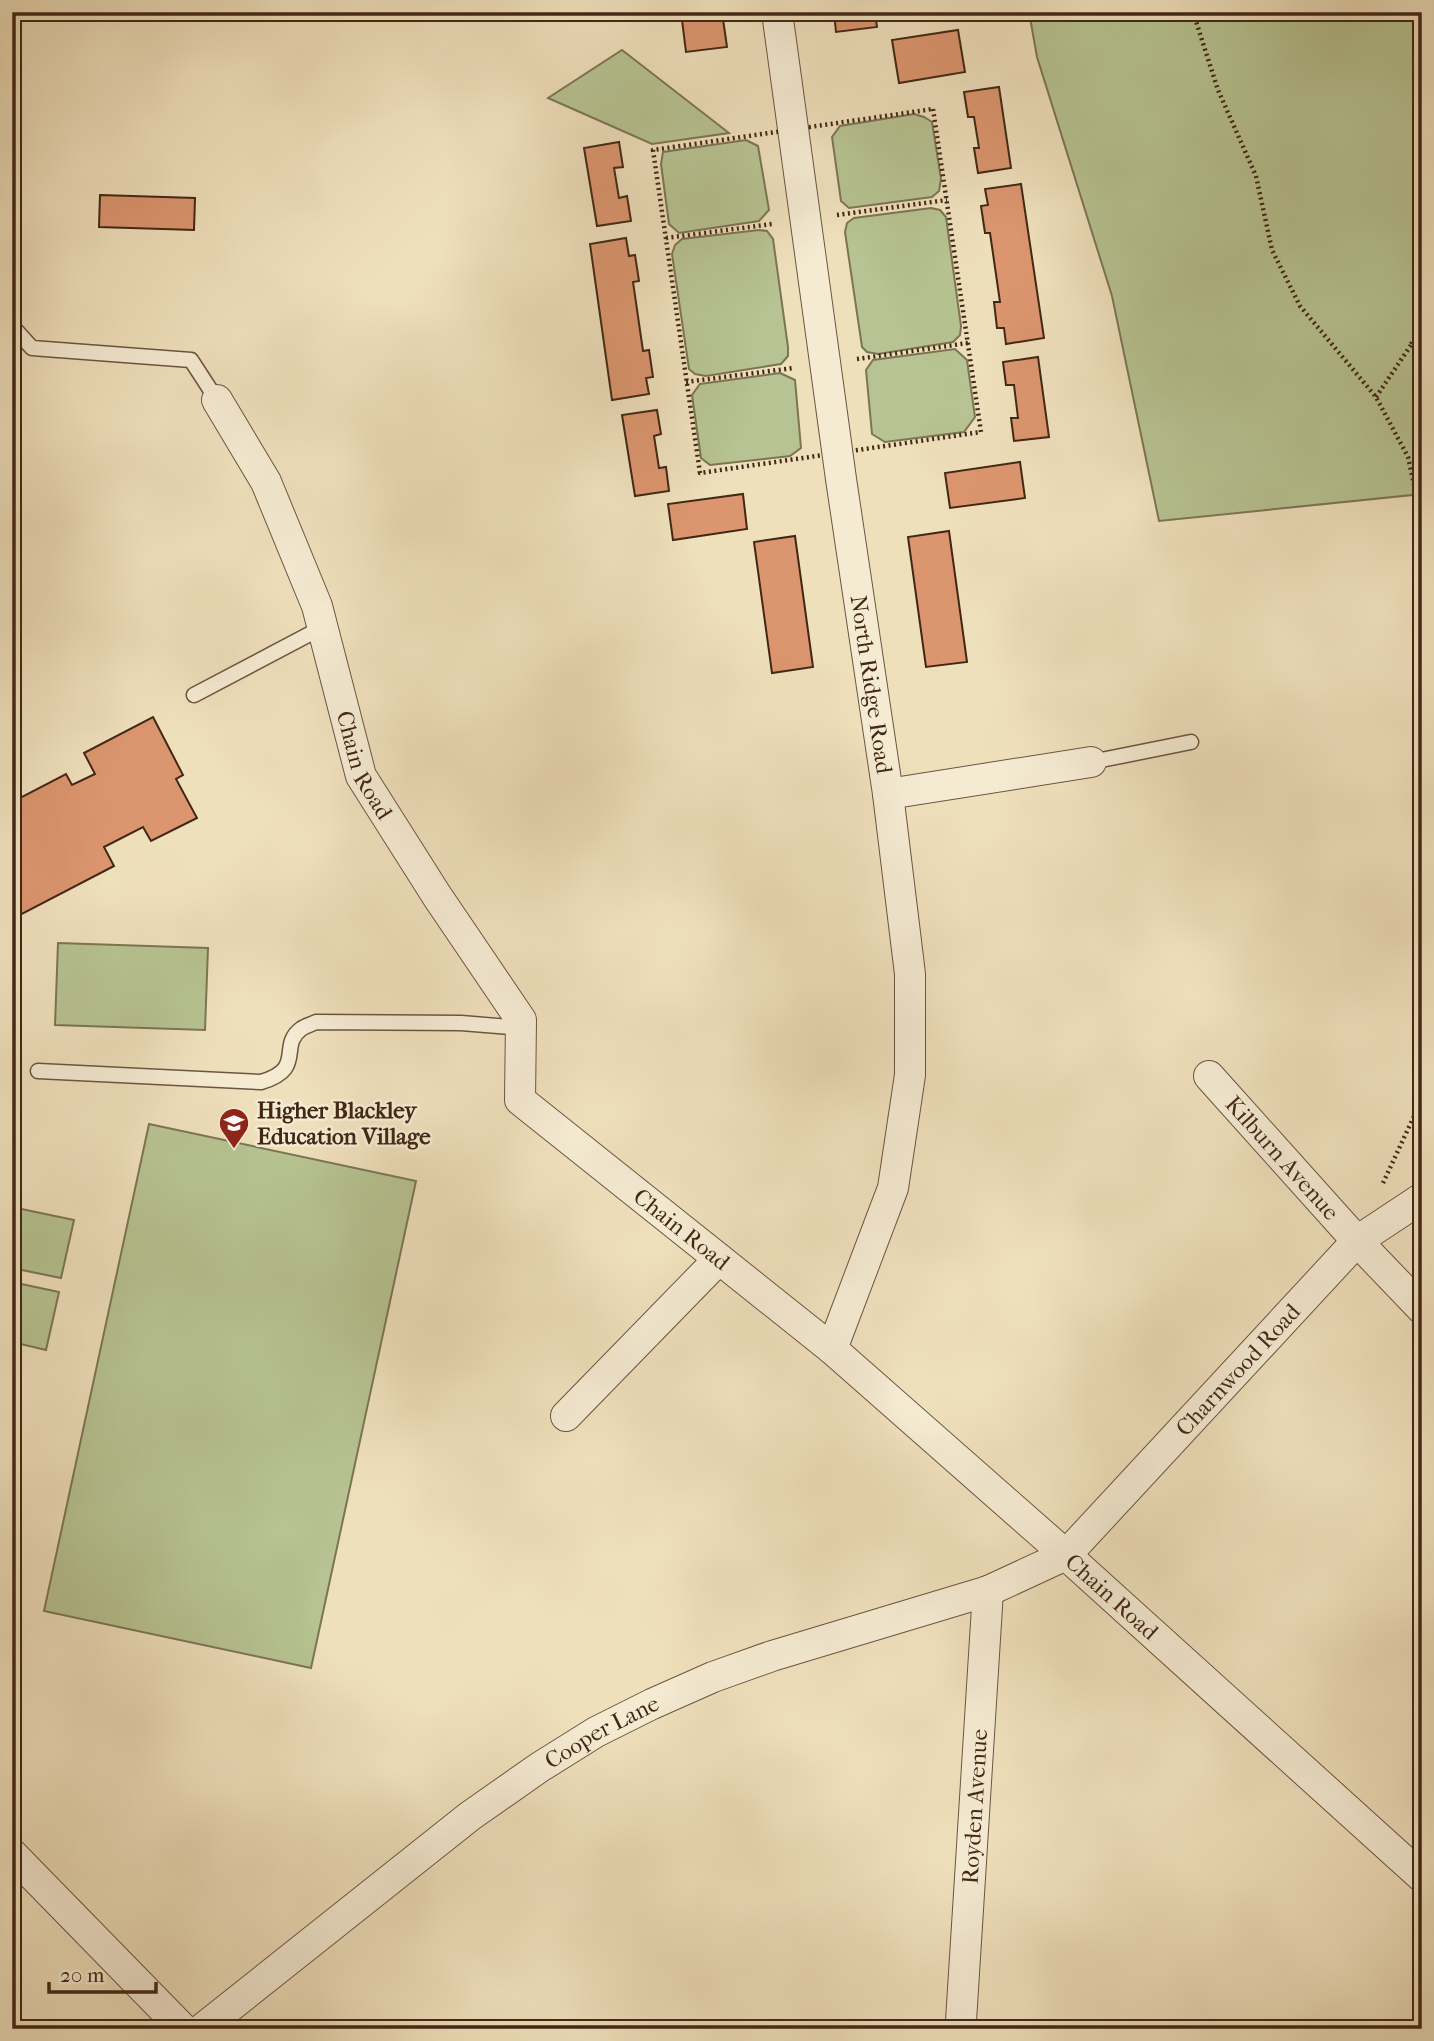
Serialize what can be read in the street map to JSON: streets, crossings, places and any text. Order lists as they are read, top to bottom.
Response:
{
  "streets": {
    "street": [
      "North Ridge Road",
      "Chain Road",
      "Kilburn Avenue",
      "Charnwood Road",
      "Cooper Lane",
      "Royden Avenue"
    ]
  },
  "crossings": [
    ["North Ridge Road", "Chain Road"],
    ["Chain Road", "Charnwood Road"],
    ["Chain Road", "Cooper Lane"],
    ["Kilburn Avenue", "Charnwood Road"],
    ["Charnwood Road", "Cooper Lane"],
    ["Cooper Lane", "Royden Avenue"]
  ],
  "places": {
    "school or university": ["Higher Blackley Education Village"]
  },
  "scale_bar": "20 m"
}
